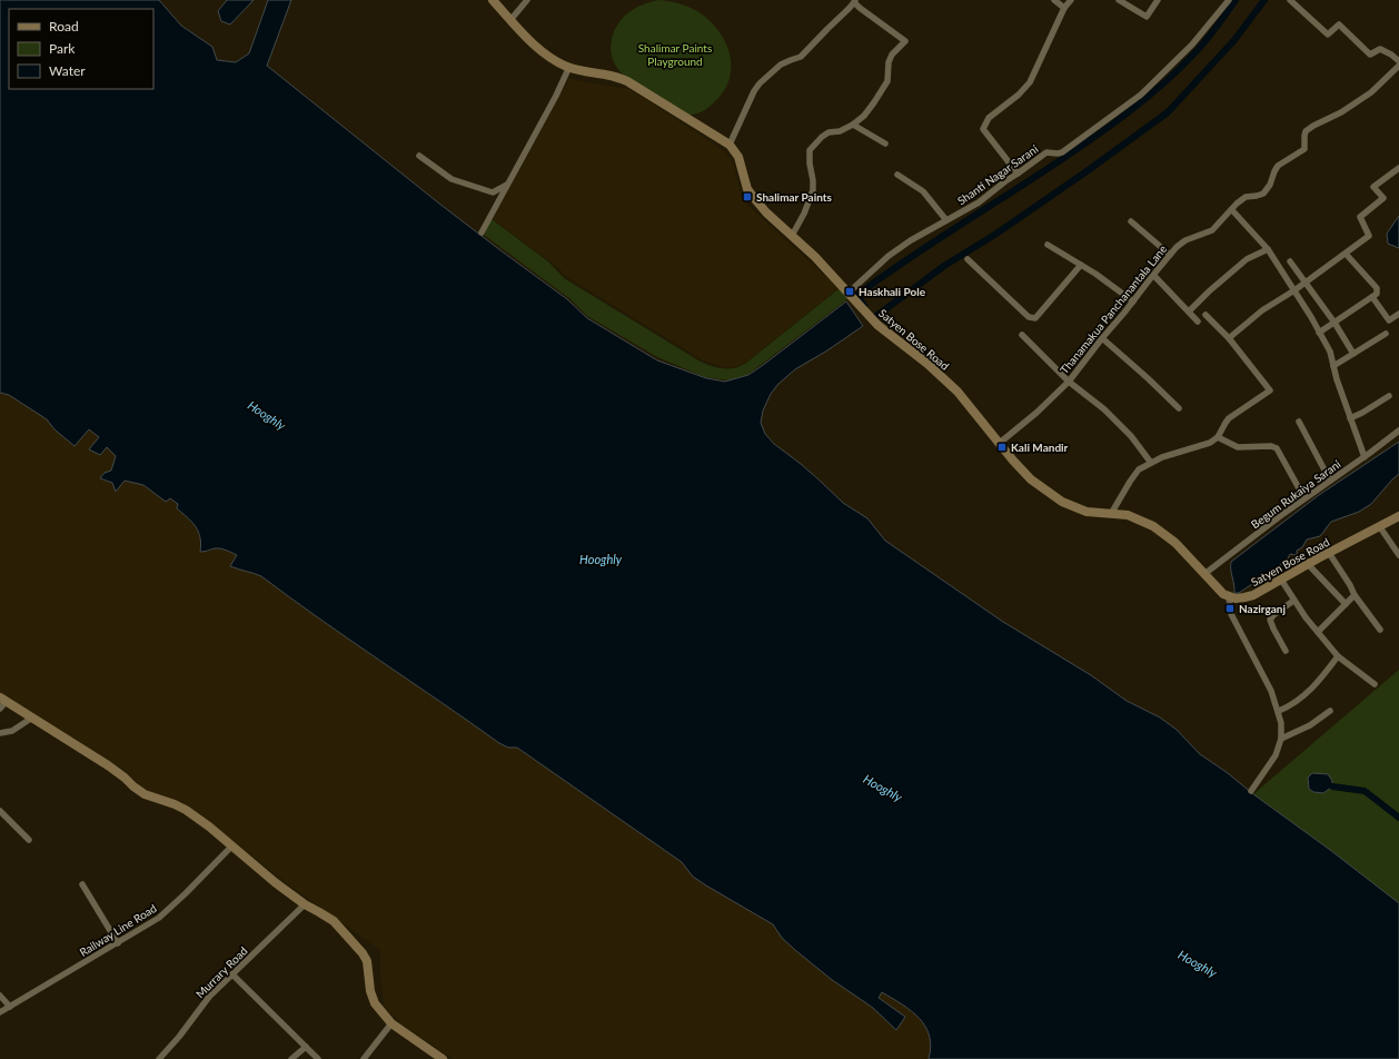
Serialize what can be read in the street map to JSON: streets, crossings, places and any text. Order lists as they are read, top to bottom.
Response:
{
  "streets": {
    "main road": ["Satyen Bose Road"],
    "street": [
      "Shanti Nagar Sarani",
      "Thanamakua Panchanantala Lane",
      "Begum Rukaiya Sarani",
      "Railway Line Road",
      "Murrary Road"
    ]
  },
  "crossings": [
    ["Shanti Nagar Sarani", "Satyen Bose Road"],
    ["Thanamakua Panchanantala Lane", "Satyen Bose Road"],
    ["Satyen Bose Road", "Begum Rukaiya Sarani"]
  ],
  "water": ["Hooghly"],
  "parks": ["Shalimar Paints Playground"],
  "places": {
    "transit": [
      "Shalimar Paints",
      "Haskhali Pole",
      "Kali Mandir",
      "Nazirganj"
    ]
  },
  "legend": ["Road", "Park", "Water"]
}
